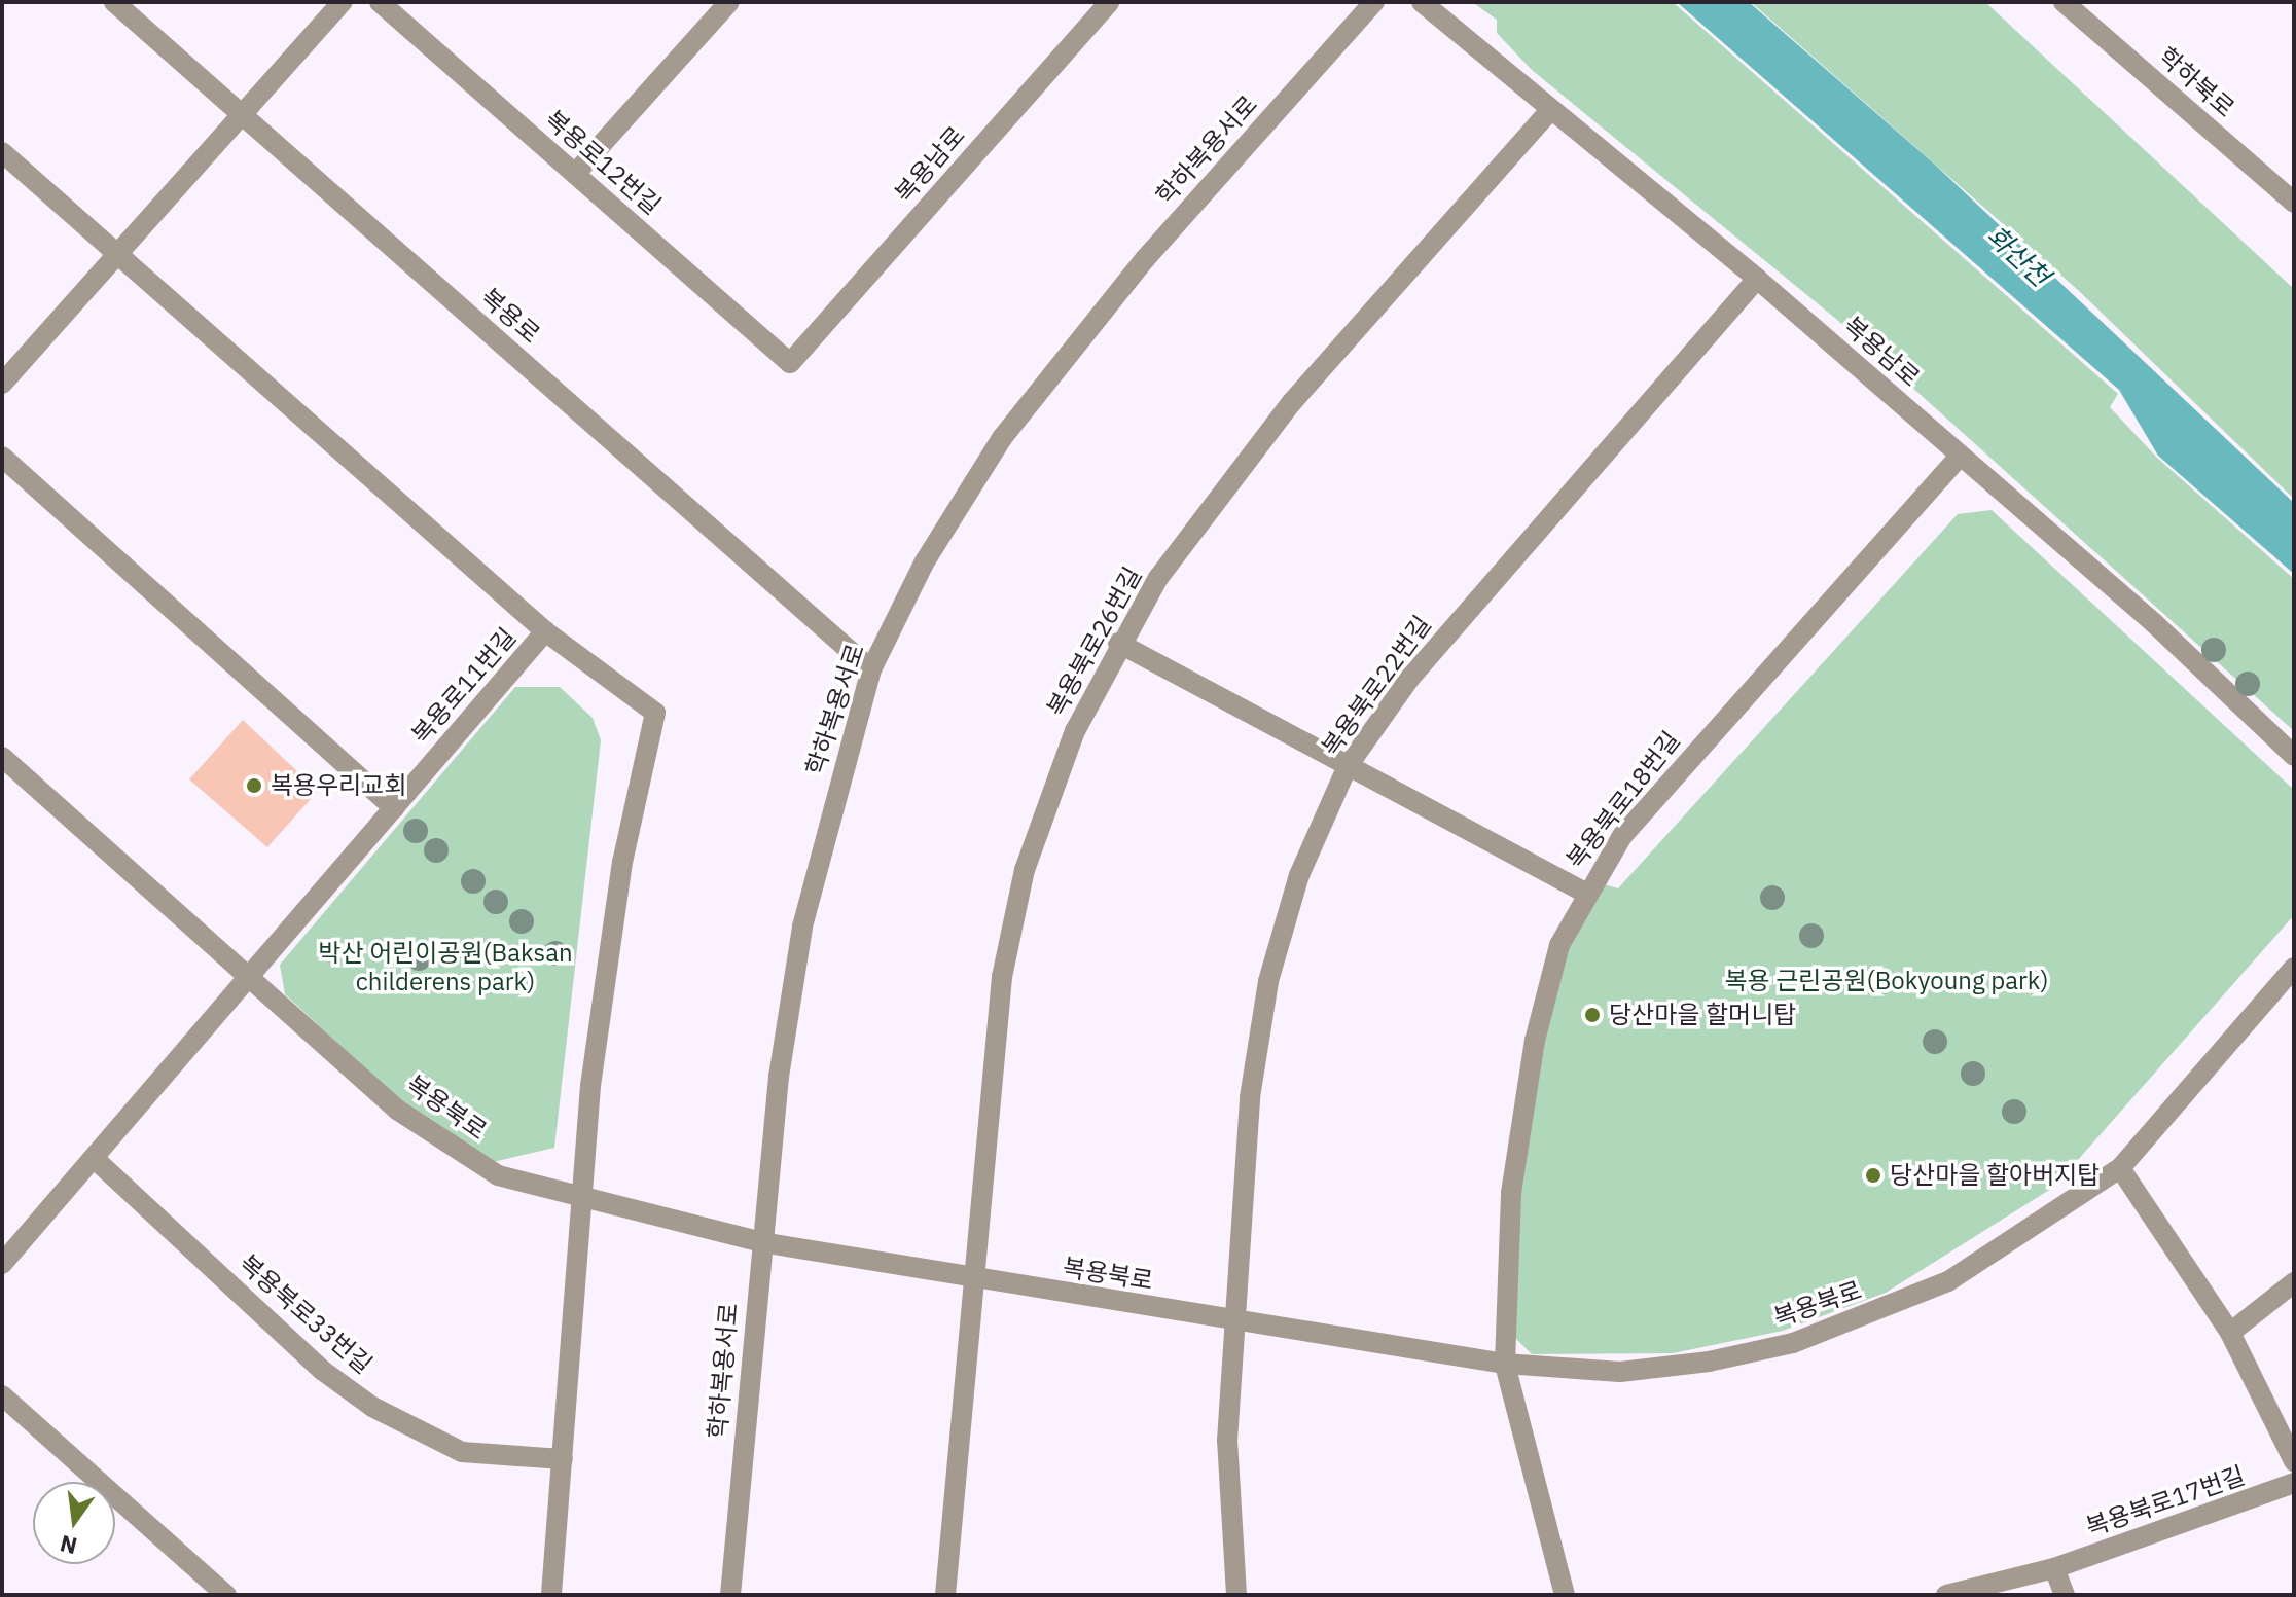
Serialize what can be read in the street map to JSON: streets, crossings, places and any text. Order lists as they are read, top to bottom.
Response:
{
  "streets": {
    "street": [
      "학하북로",
      "학하복용서로",
      "복용로12번길",
      "복용남로",
      "복용로",
      "복용북로26번길",
      "복용로11번길",
      "복용북로22번길",
      "복용북로18번길",
      "복용북로",
      "복용북로33번길",
      "복용북로17번길"
    ]
  },
  "crossings": [
    ["학하복용서로", "복용로"],
    ["학하복용서로", "복용북로"],
    ["복용로12번길", "복용남로"],
    ["복용남로", "복용북로26번길"],
    ["복용남로", "복용북로22번길"],
    ["복용남로", "복용북로18번길"],
    ["복용북로26번길", "복용북로"],
    ["복용로11번길", "복용북로"],
    ["복용로11번길", "복용북로33번길"],
    ["복용북로22번길", "복용북로"],
    ["복용북로18번길", "복용북로"]
  ],
  "water": ["화산천"],
  "parks": ["박산 어린이공원(Baksan childerens park)", "복용 근린공원(Bokyoung park)"],
  "places": ["복용우리교회", "당산마을 할머니탑", "당산마을 할아버지탑"],
  "north": "bottom"
}
